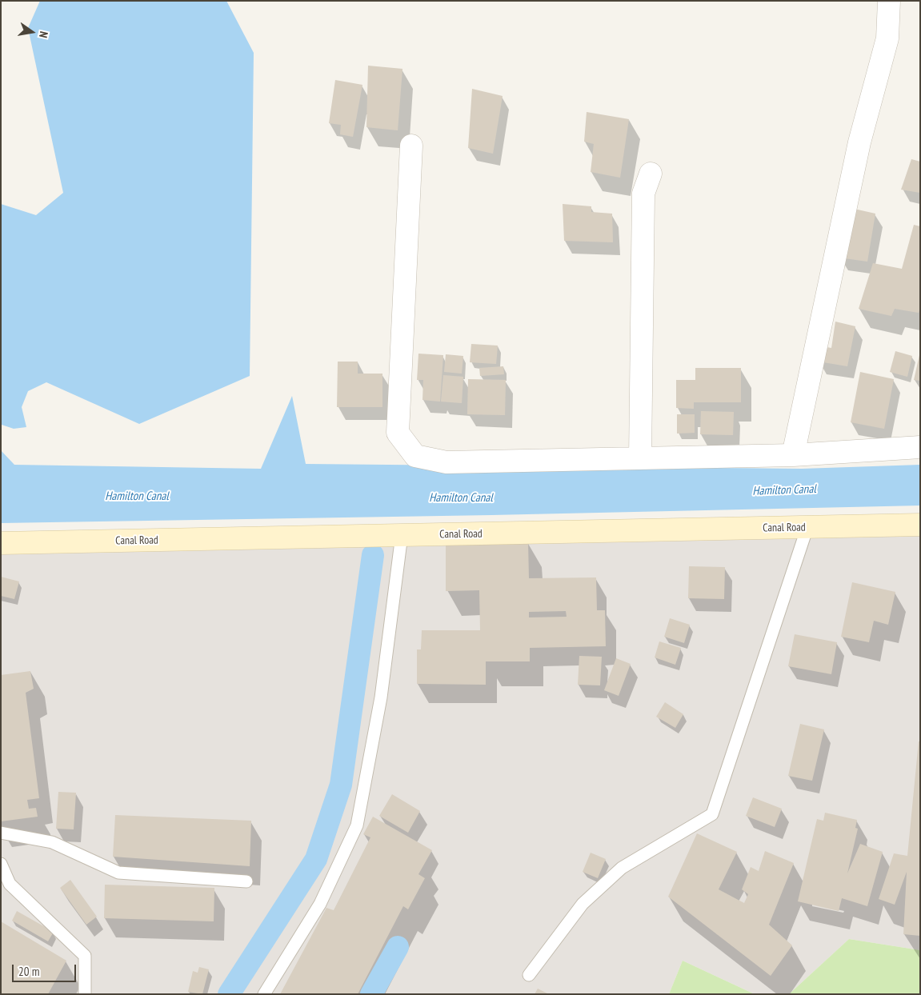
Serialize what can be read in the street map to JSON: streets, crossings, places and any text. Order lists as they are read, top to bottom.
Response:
{
  "streets": {
    "main road": ["Canal Road"]
  },
  "water": ["Hamilton Canal"],
  "scale_bar": "20 m",
  "north": "right"
}
